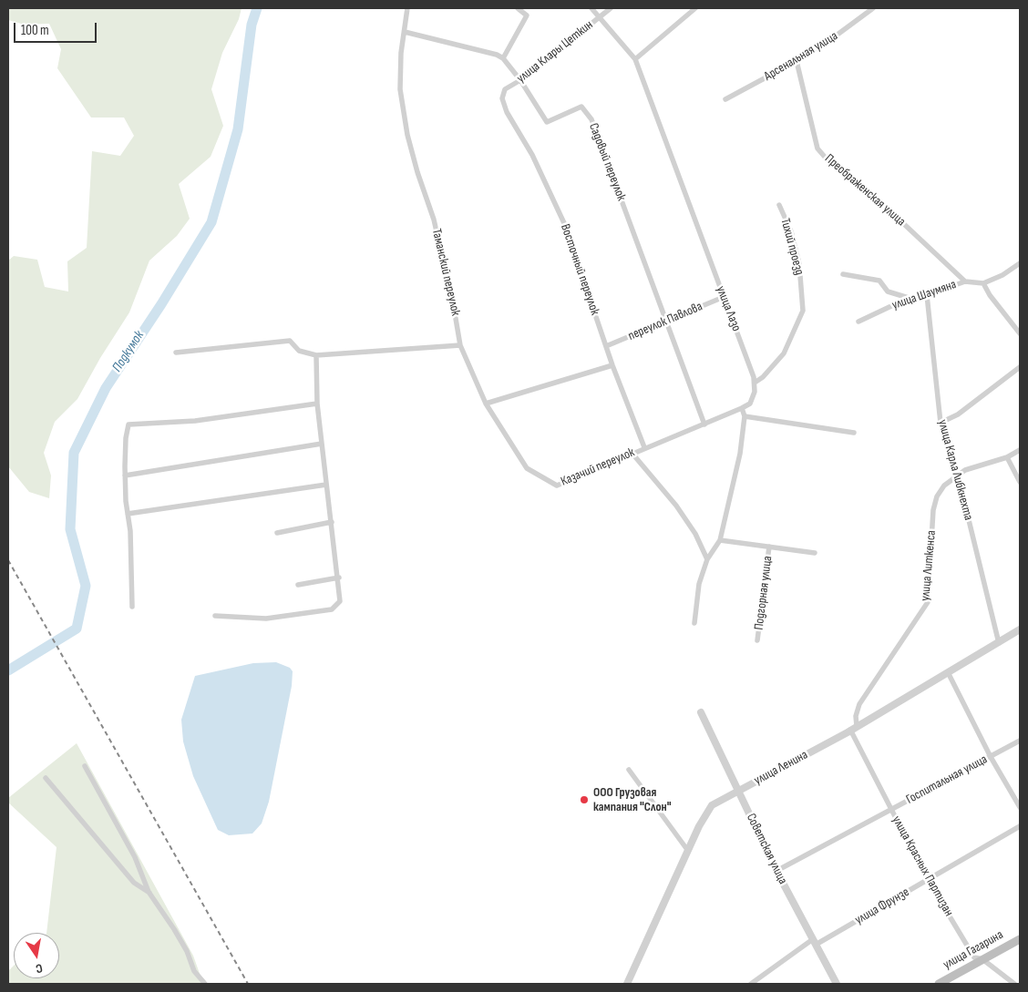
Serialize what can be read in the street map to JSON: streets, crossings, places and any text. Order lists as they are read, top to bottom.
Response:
{
  "streets": {
    "main road": ["улица Гагарина"],
    "street": [
      "улица Клары Цеткин",
      "Арсенальная улица",
      "Садовый переулок",
      "Преображенская улица",
      "Тихий проезд",
      "Восточный переулок",
      "Таманский переулок",
      "улица Шаумяна",
      "улица Лазо",
      "переулок Павлова",
      "Казачий переулок",
      "улица Карла Либкнехта",
      "улица Литкенса",
      "Подгорная улица",
      "улица Ленина",
      "Госпитальная улица",
      "Советская улица",
      "улица Красных Партизан",
      "улица Фрунзе"
    ]
  },
  "crossings": [
    ["улица Клары Цеткин", "Садовый переулок"],
    ["улица Клары Цеткин", "Восточный переулок"],
    ["улица Клары Цеткин", "улица Лазо"],
    ["Арсенальная улица", "Преображенская улица"],
    ["Садовый переулок", "переулок Павлова"],
    ["Садовый переулок", "Казачий переулок"],
    ["Преображенская улица", "улица Шаумяна"],
    ["Тихий проезд", "улица Лазо"],
    ["Восточный переулок", "переулок Павлова"],
    ["Восточный переулок", "Казачий переулок"],
    ["Таманский переулок", "Казачий переулок"],
    ["улица Шаумяна", "улица Карла Либкнехта"],
    ["улица Лазо", "переулок Павлова"],
    ["улица Карла Либкнехта", "улица Литкенса"],
    ["улица Карла Либкнехта", "улица Ленина"],
    ["улица Литкенса", "улица Ленина"],
    ["улица Литкенса", "улица Красных Партизан"],
    ["улица Ленина", "Советская улица"],
    ["улица Ленина", "улица Красных Партизан"],
    ["Госпитальная улица", "Советская улица"],
    ["Госпитальная улица", "улица Красных Партизан"],
    ["Советская улица", "улица Фрунзе"],
    ["улица Красных Партизан", "улица Фрунзе"],
    ["улица Красных Партизан", "улица Гагарина"]
  ],
  "water": ["Подкумок"],
  "places": ["ООО Грузовая кампания \"Слон\""],
  "scale_bar": "100 m",
  "north": "bottom"
}
